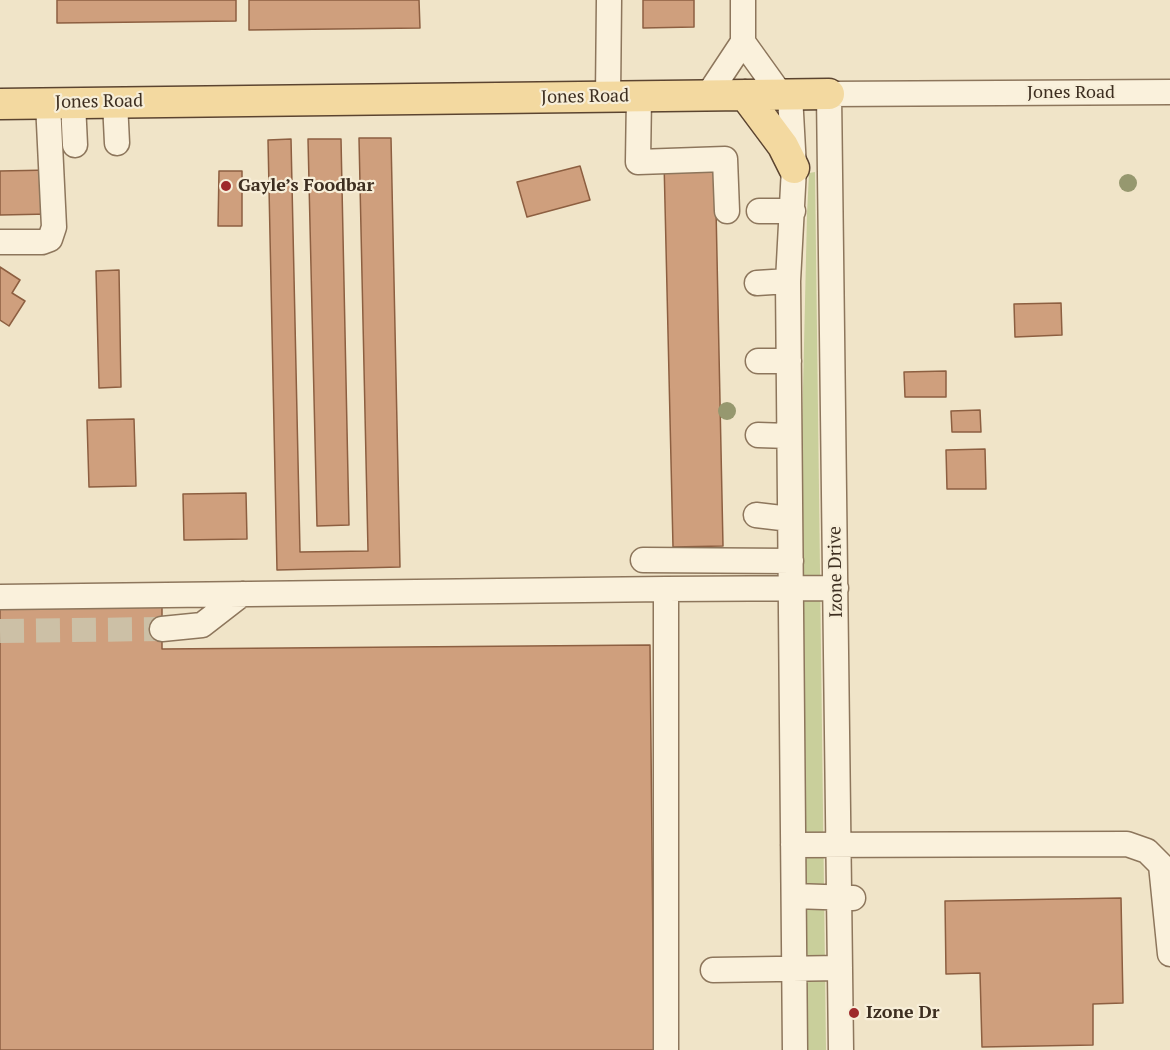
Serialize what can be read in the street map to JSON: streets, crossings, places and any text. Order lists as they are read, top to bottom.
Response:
{
  "streets": {
    "main road": ["Jones Road"],
    "street": ["Izone Drive"]
  },
  "crossings": [
    ["Jones Road", "Izone Drive"]
  ],
  "places": ["Gayle’s Foodbar", "Izone Dr"]
}
